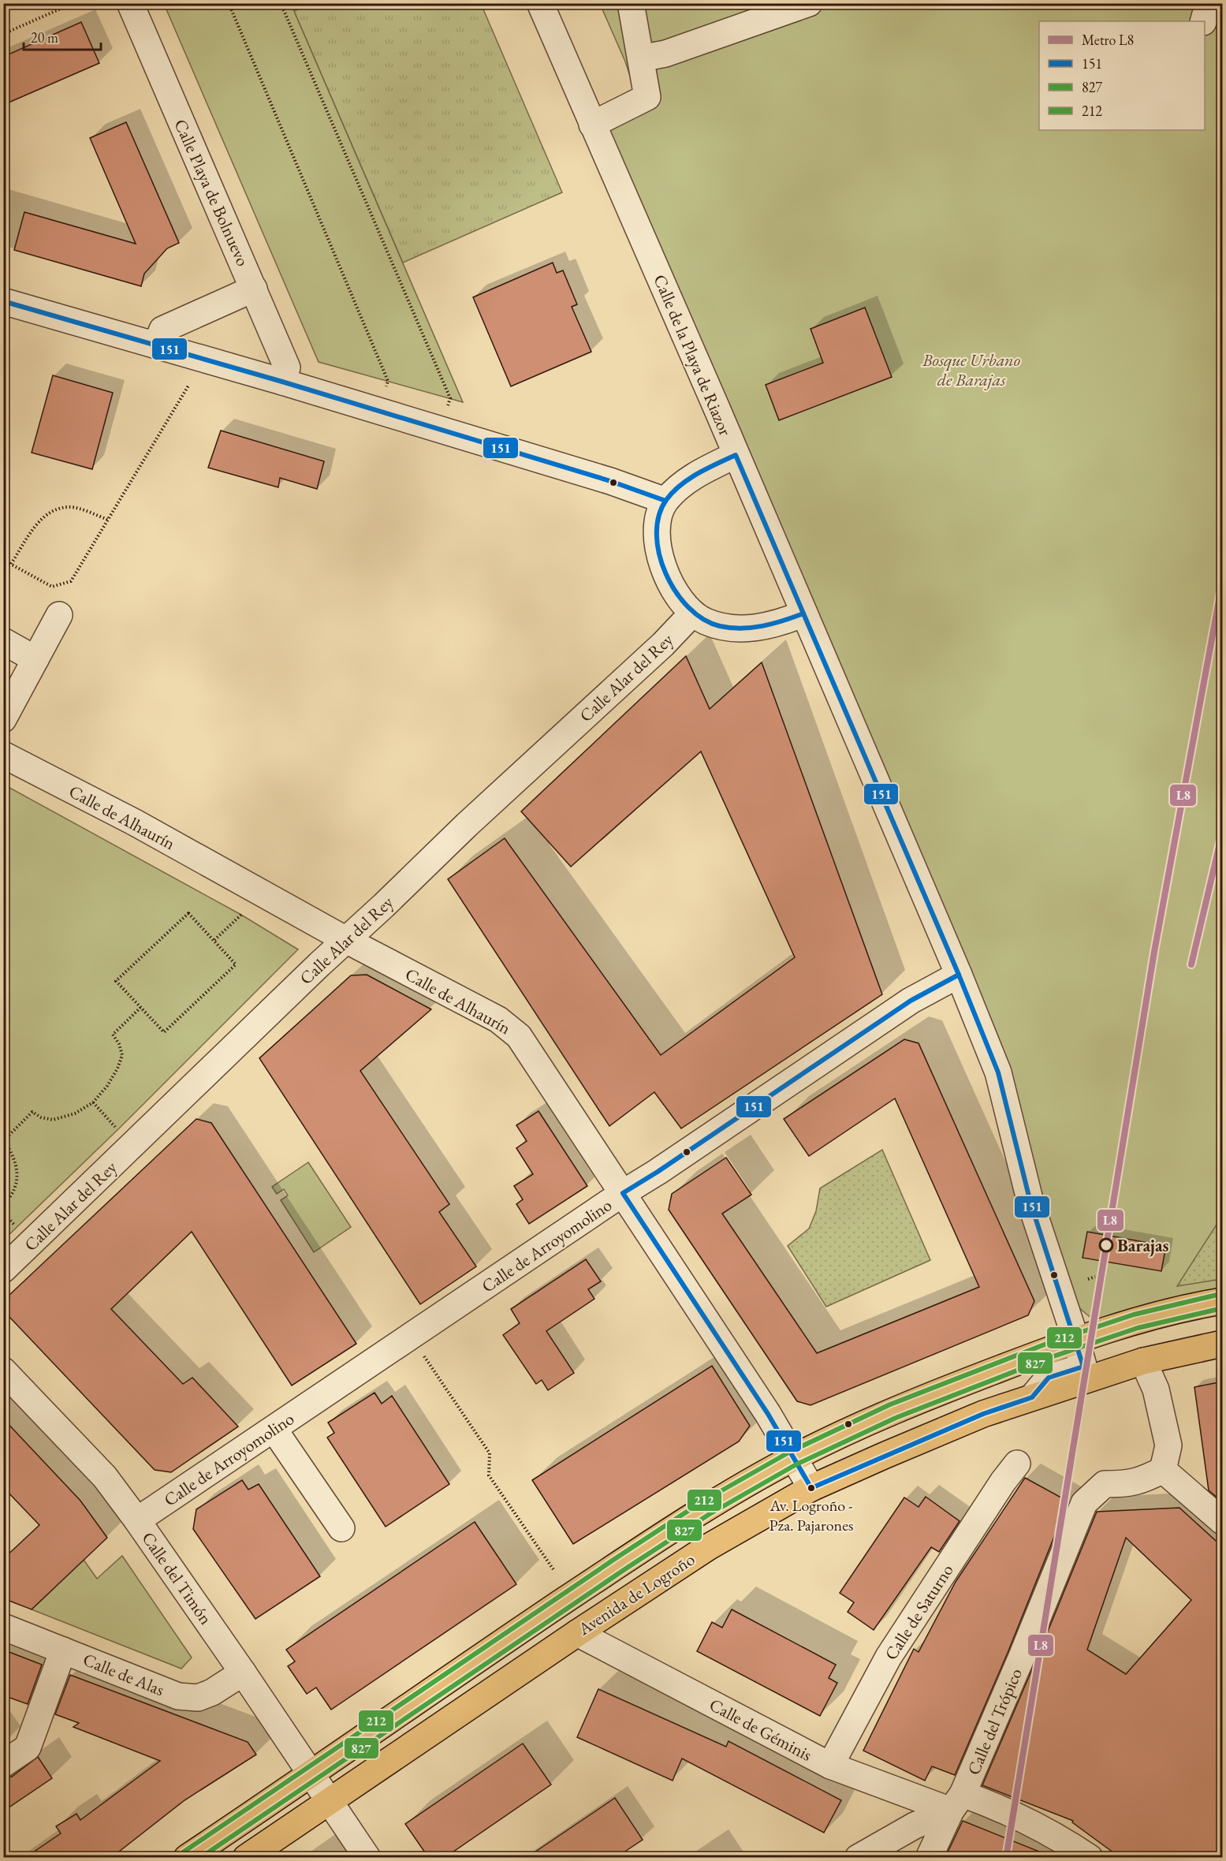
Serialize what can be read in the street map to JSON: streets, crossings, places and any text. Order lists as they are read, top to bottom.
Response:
{
  "streets": {
    "main road": ["Avenida de Logroño"],
    "street": [
      "Calle Playa de Bolnuevo",
      "Calle de la Playa de Riazor",
      "Calle Alar del Rey",
      "Calle de Alhaurín",
      "Calle de Arroyomolino",
      "Calle del Timón",
      "Calle de Saturno",
      "Calle de Alas",
      "Calle del Trópico",
      "Calle de Géminis"
    ]
  },
  "crossings": [
    ["Calle de la Playa de Riazor", "Calle de Arroyomolino"],
    ["Calle de la Playa de Riazor", "Avenida de Logroño"],
    ["Calle Alar del Rey", "Calle de Alhaurín"],
    ["Calle de Alhaurín", "Calle de Arroyomolino"],
    ["Calle de Alhaurín", "Avenida de Logroño"],
    ["Calle de Arroyomolino", "Calle del Timón"],
    ["Calle del Timón", "Avenida de Logroño"],
    ["Calle del Timón", "Calle de Alas"],
    ["Avenida de Logroño", "Calle de Géminis"],
    ["Calle de Saturno", "Calle de Géminis"],
    ["Calle del Trópico", "Calle de Géminis"]
  ],
  "parks": ["Bosque Urbano de Barajas"],
  "places": ["Barajas", "Av. Logroño - Pza. Pajarones"],
  "lines": [
    "transit line 151",
    "metro line L8",
    "transit line 212",
    "transit line 827"
  ],
  "legend": [
    "Metro L8",
    "151",
    "827",
    "212"
  ],
  "scale_bar": "20 m"
}
